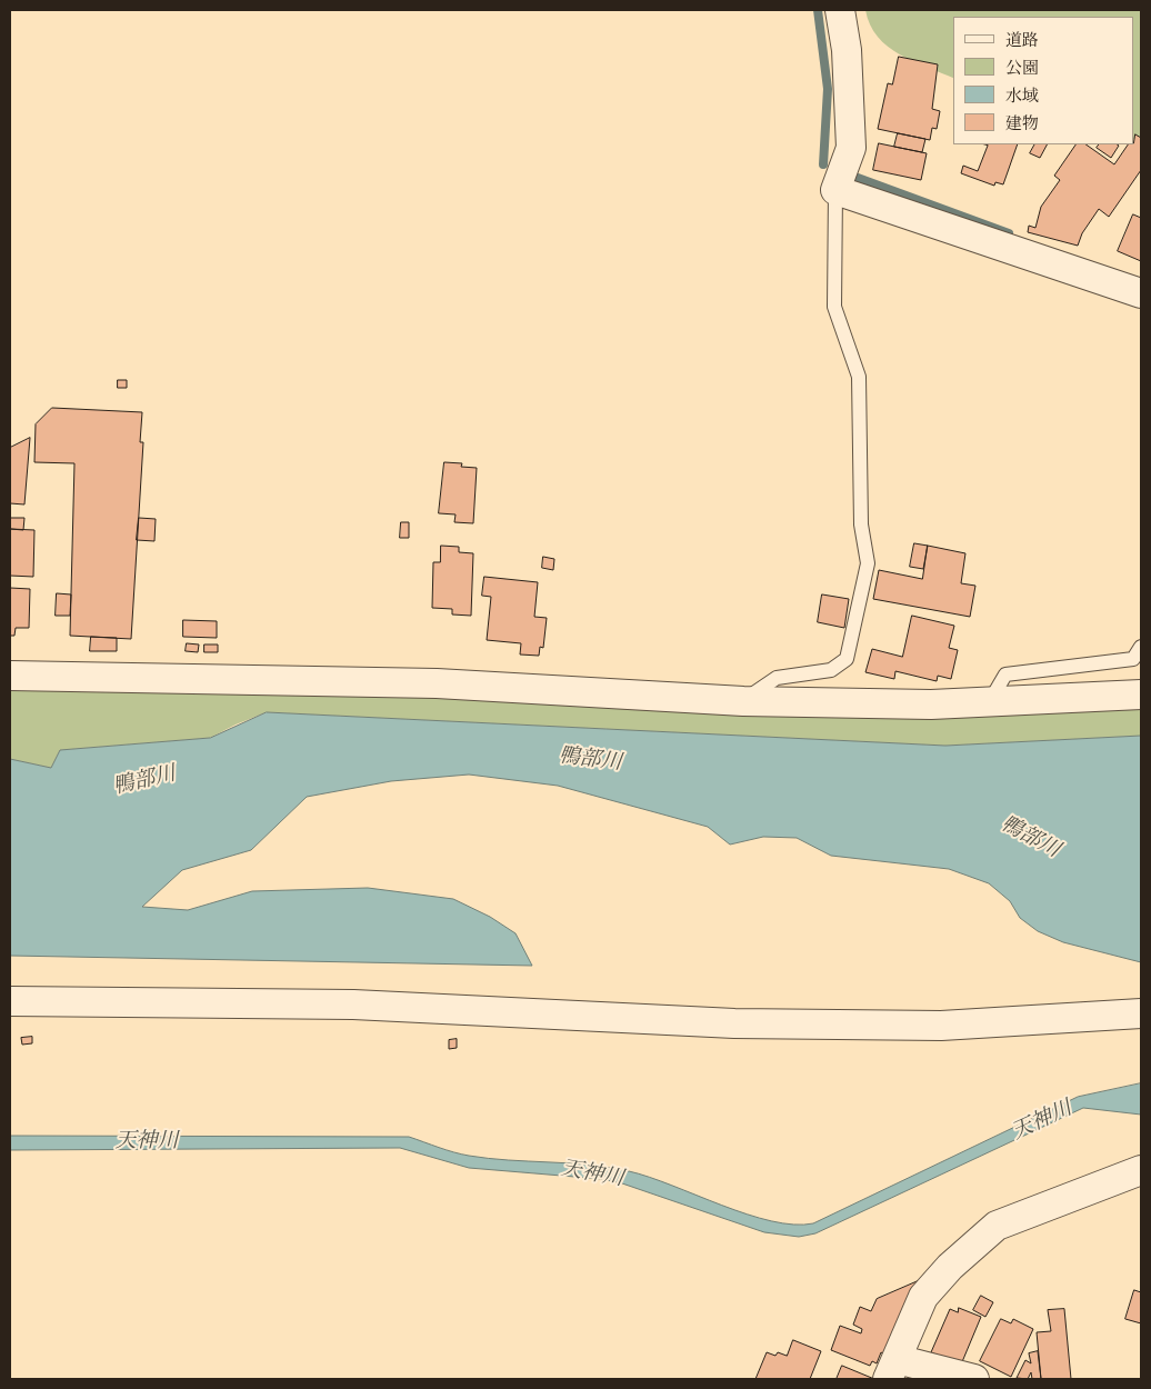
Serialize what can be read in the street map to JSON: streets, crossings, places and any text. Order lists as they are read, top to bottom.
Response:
{
  "water": ["鴨部川", "天神川"],
  "legend": [
    "道路",
    "公園",
    "水域",
    "建物"
  ]
}
